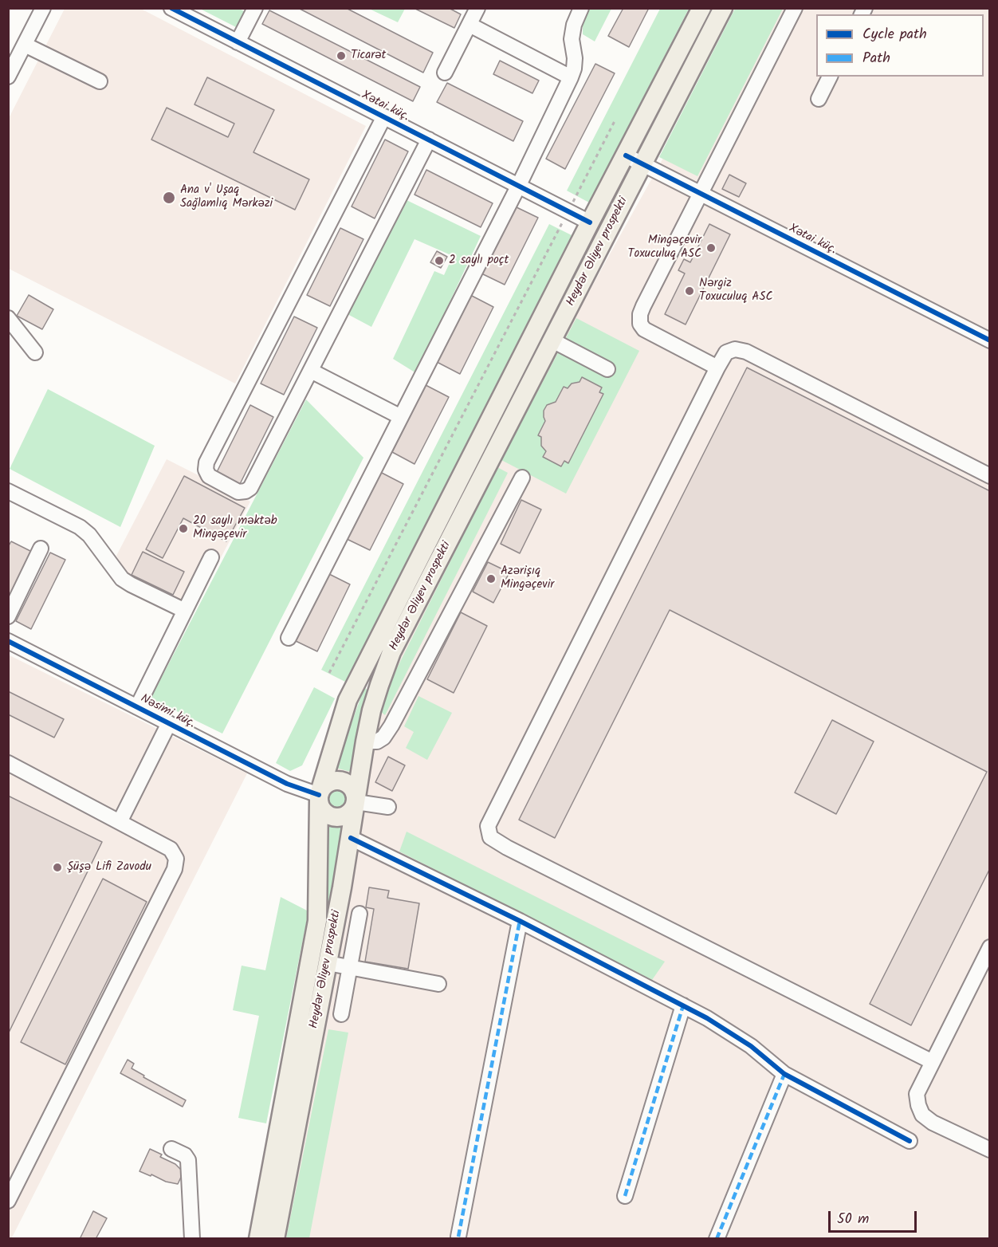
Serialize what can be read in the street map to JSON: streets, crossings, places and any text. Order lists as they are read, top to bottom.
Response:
{
  "streets": {
    "main road": ["Heydər Əliyev prospekti"],
    "street": ["Xətai küç.", "Nəsimi küç."]
  },
  "crossings": [
    ["Xətai küç.", "Heydər Əliyev prospekti"],
    ["Heydər Əliyev prospekti", "Nəsimi küç."]
  ],
  "places": [
    "Ticarət",
    "Ana v' Uşaq Sağlamlıq Mərkəzi",
    "Mingəçevir Toxuculuq ASC",
    "2 saylı poçt",
    "Nərgiz Toxuculuq ASC",
    "20 saylı məktəb Mingəçevir",
    "Azərişıq Mingəçevir",
    "Şüşə Lifi Zavodu"
  ],
  "legend": ["Cycle path", "Path"],
  "scale_bar": "50 m"
}
